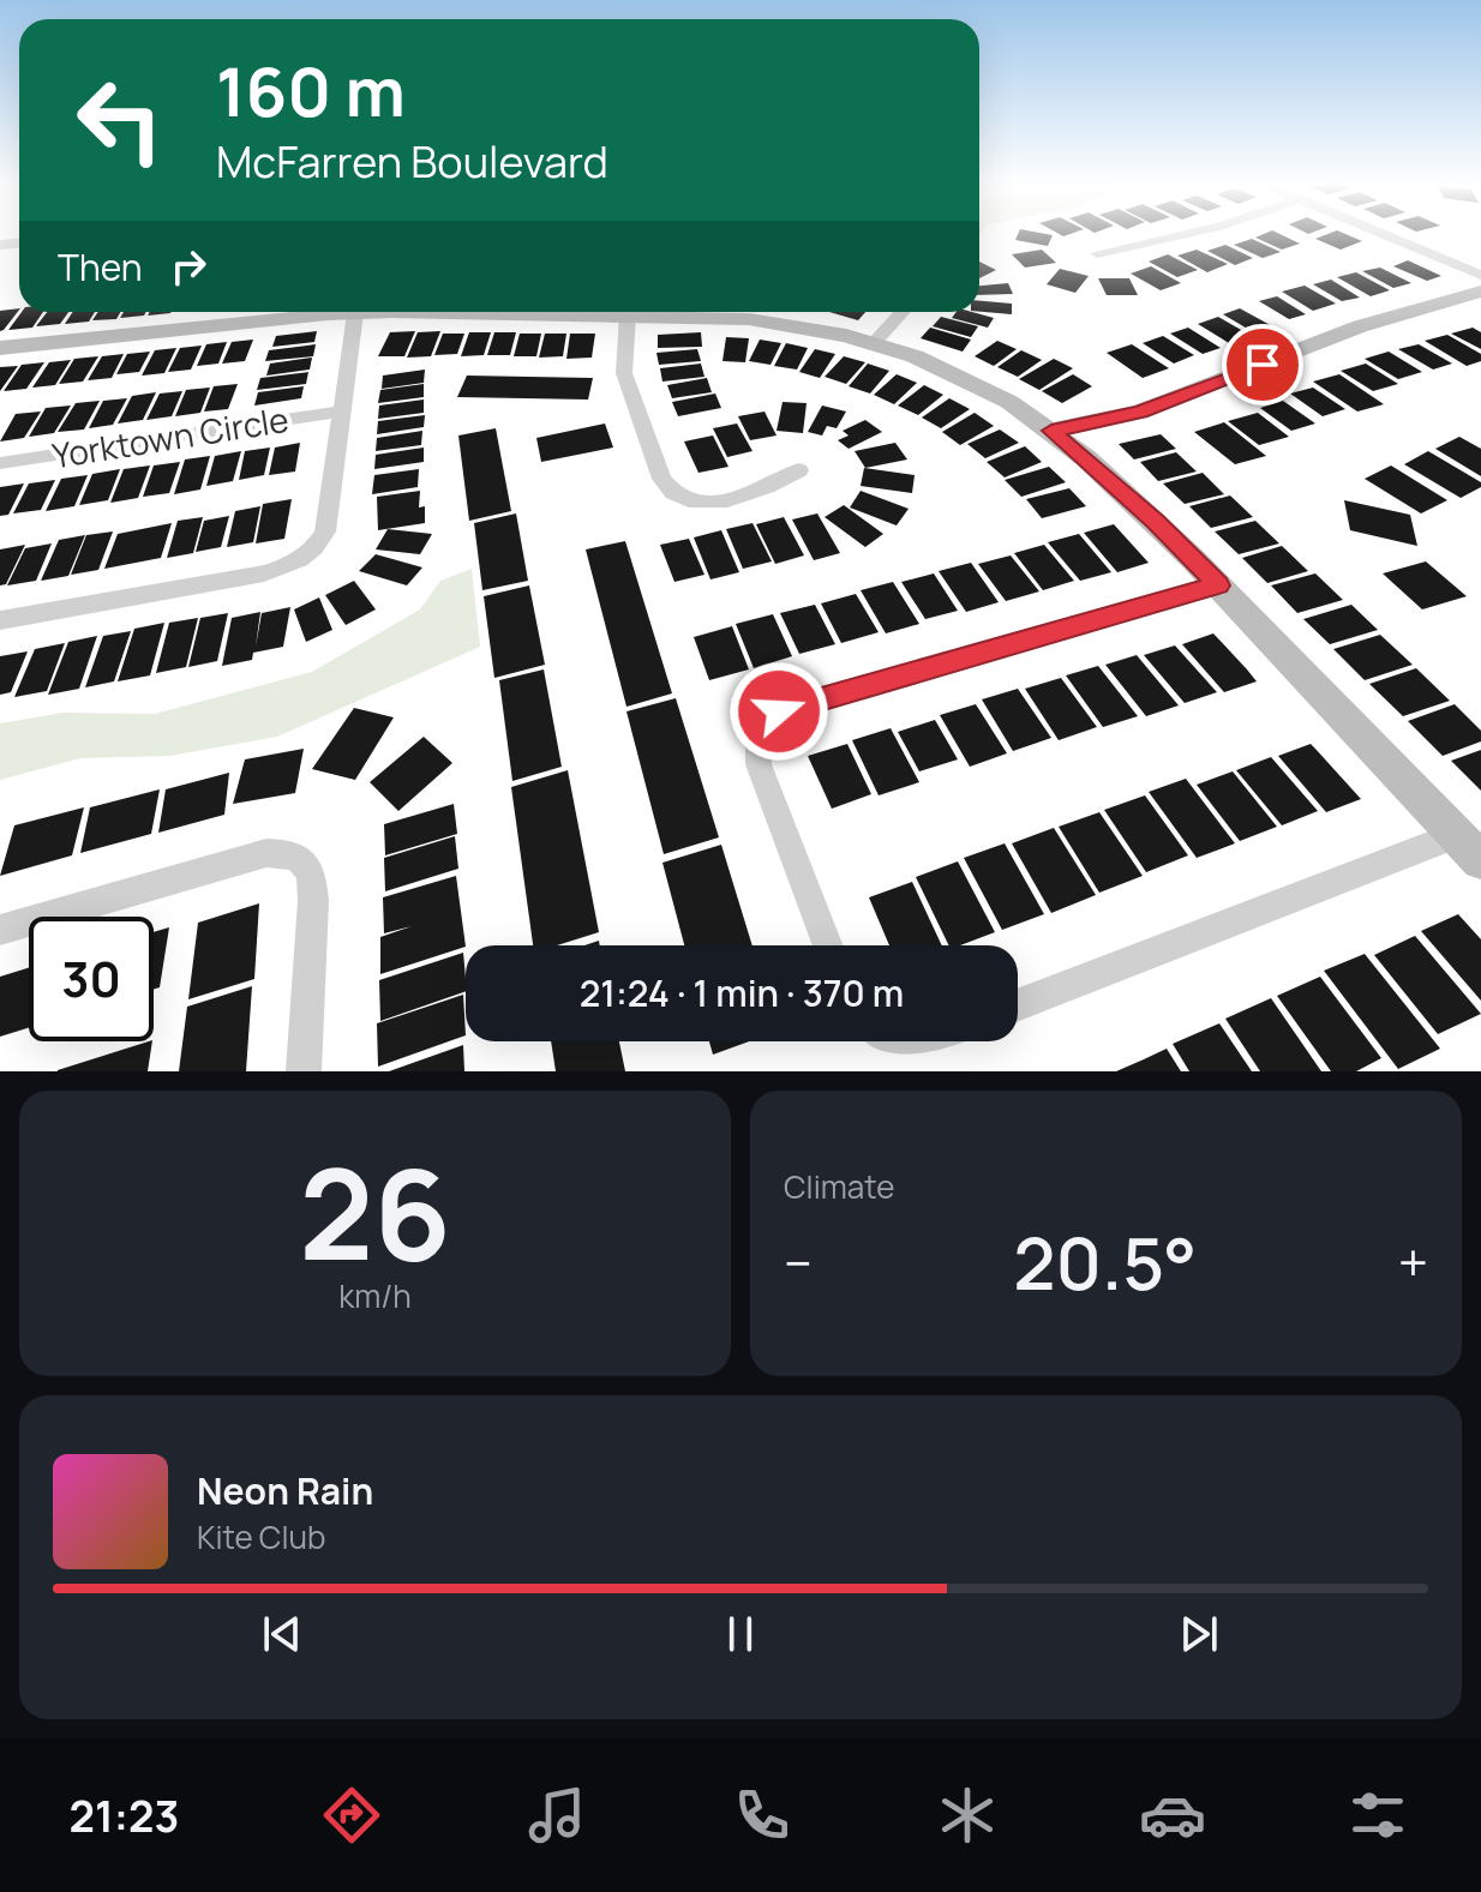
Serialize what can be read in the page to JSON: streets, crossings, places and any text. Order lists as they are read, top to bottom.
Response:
{
  "streets": {
    "street": ["Yorktown Circle"]
  },
  "page": {
    "turn": ["160 m", "McFarren Boulevard"],
    "then": "Then",
    "limit": "30",
    "trip": "21:24 · 1 min · 370 m",
    "tile": [
      ["26", "km/h"],
      "Climate"
    ],
    "heat": ["−", "20.5°", "+"],
    "song": ["Neon Rain", "Kite Club"],
    "tabs": "21:23"
  }
}
